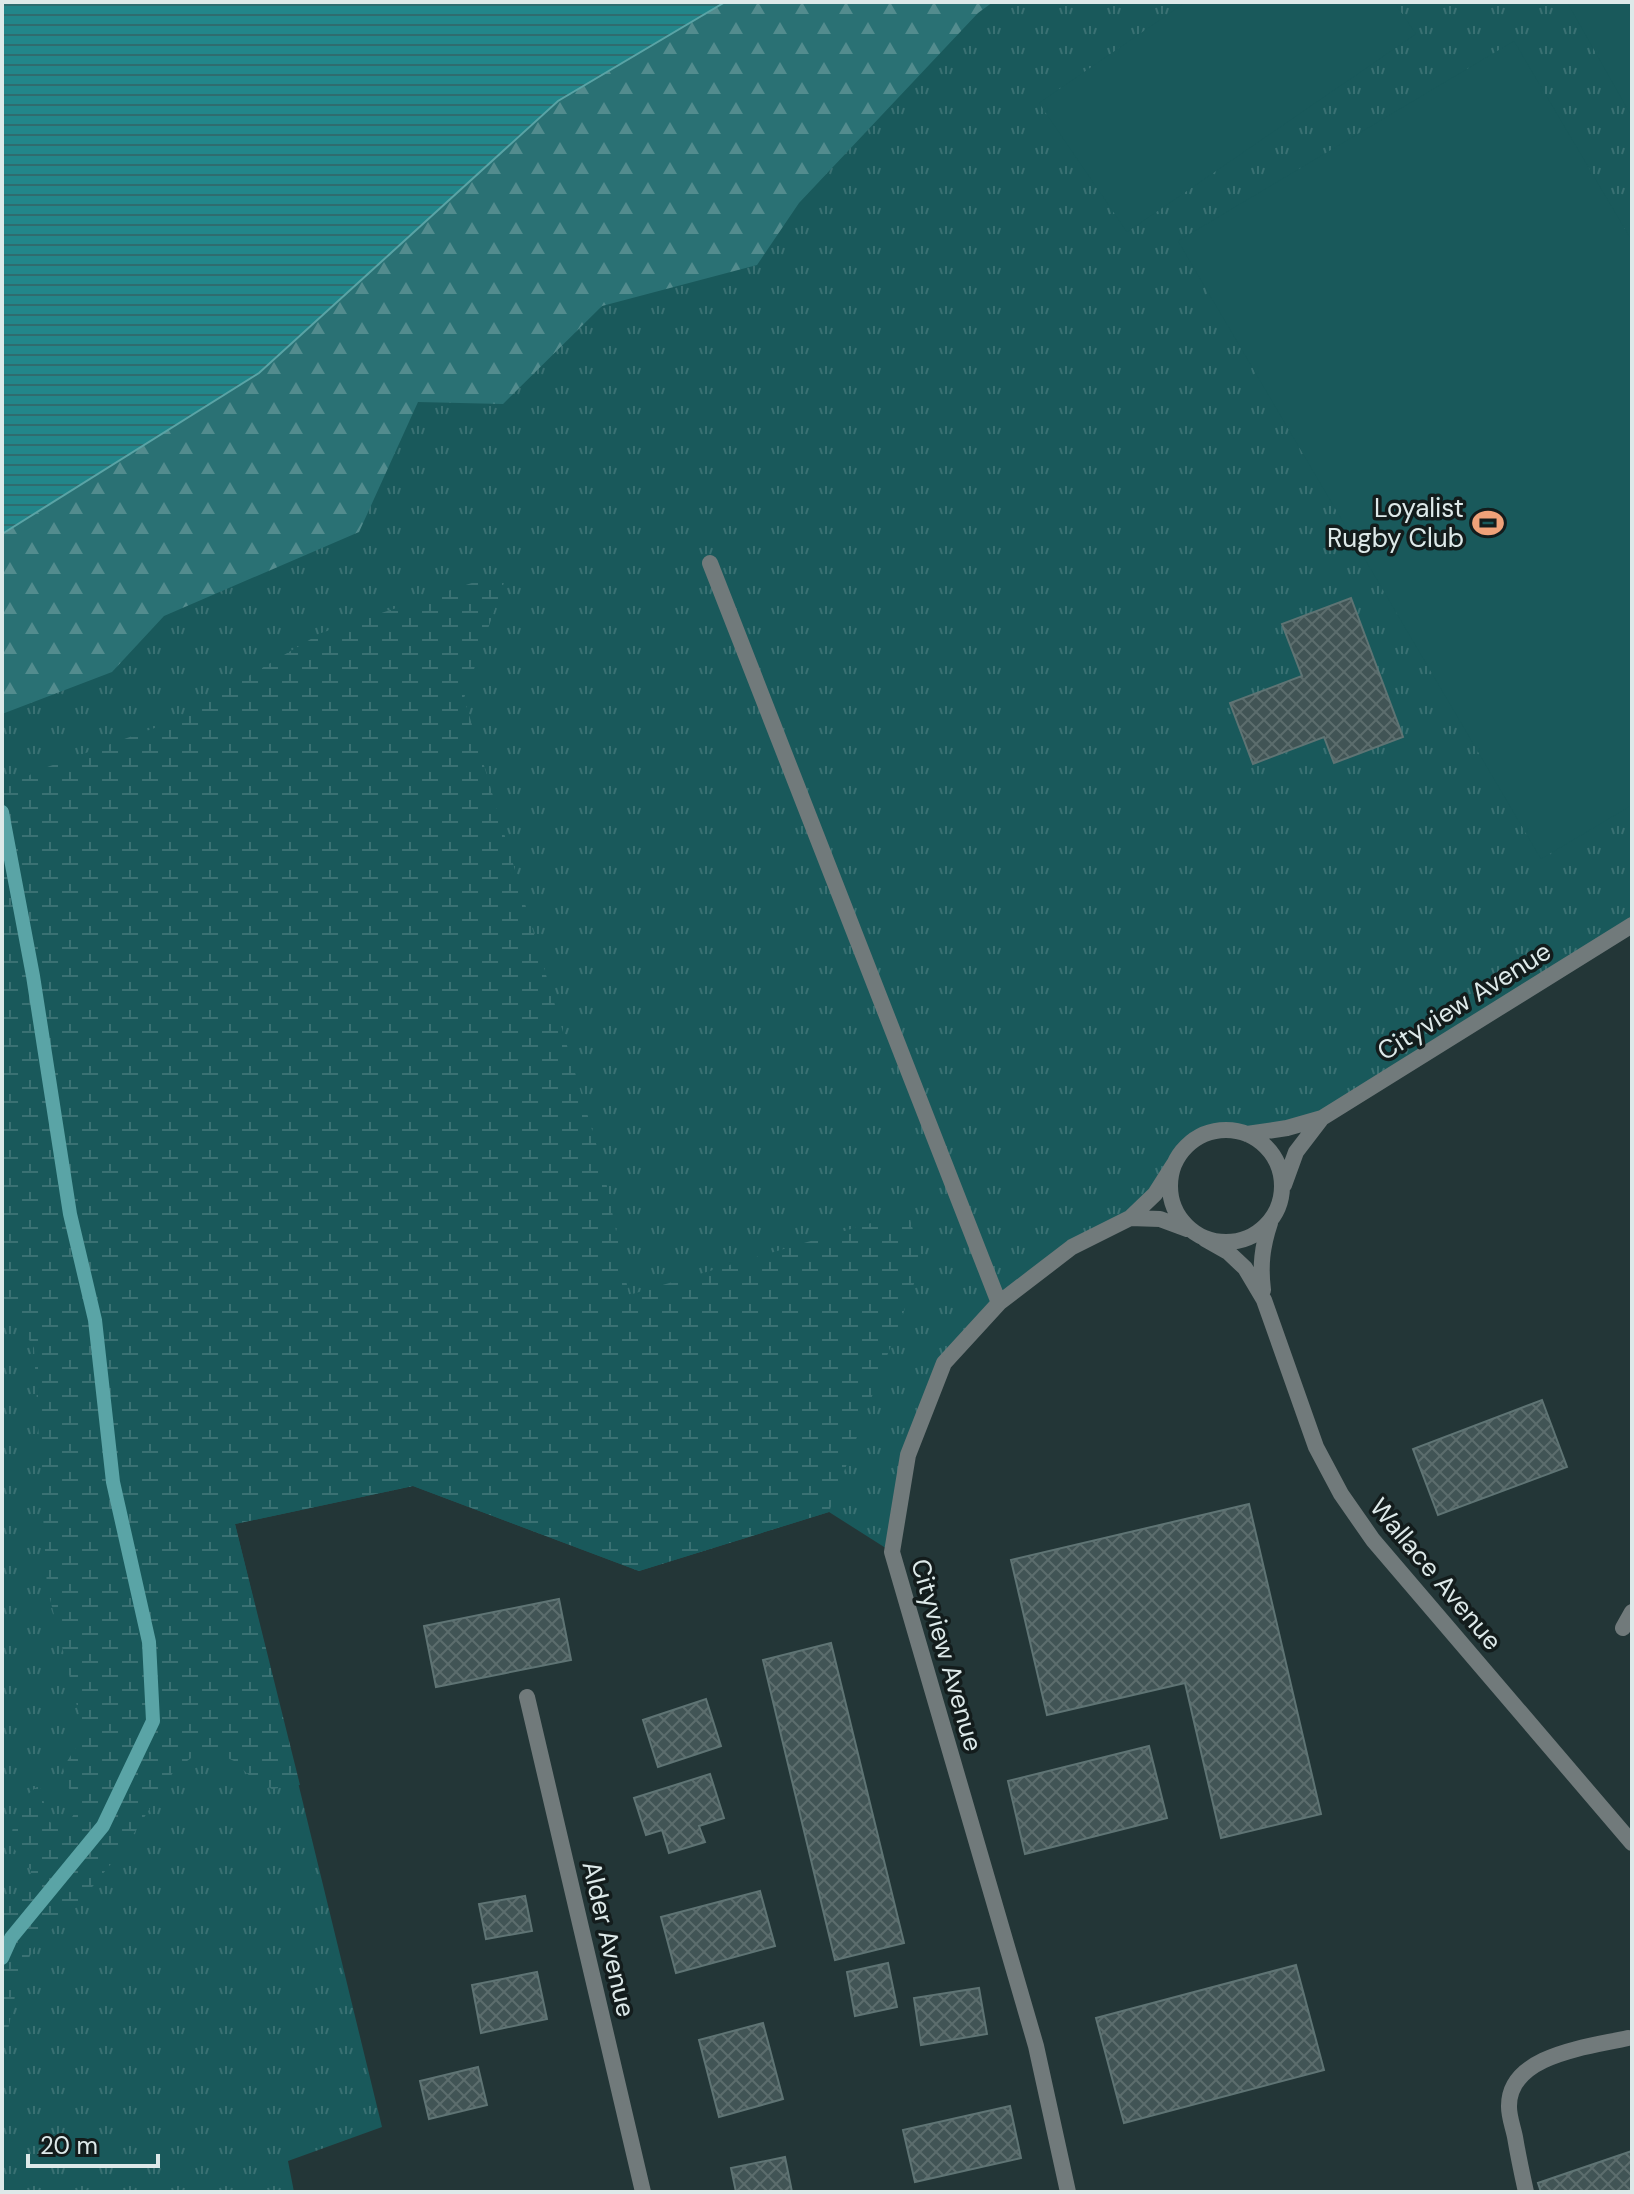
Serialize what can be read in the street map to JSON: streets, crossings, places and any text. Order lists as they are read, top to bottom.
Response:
{
  "streets": {
    "street": ["Cityview Avenue", "Wallace Avenue", "Alder Avenue"]
  },
  "crossings": [
    ["Cityview Avenue", "Wallace Avenue"]
  ],
  "places": {
    "sports": ["Loyalist Rugby Club"]
  },
  "scale_bar": "20 m"
}
